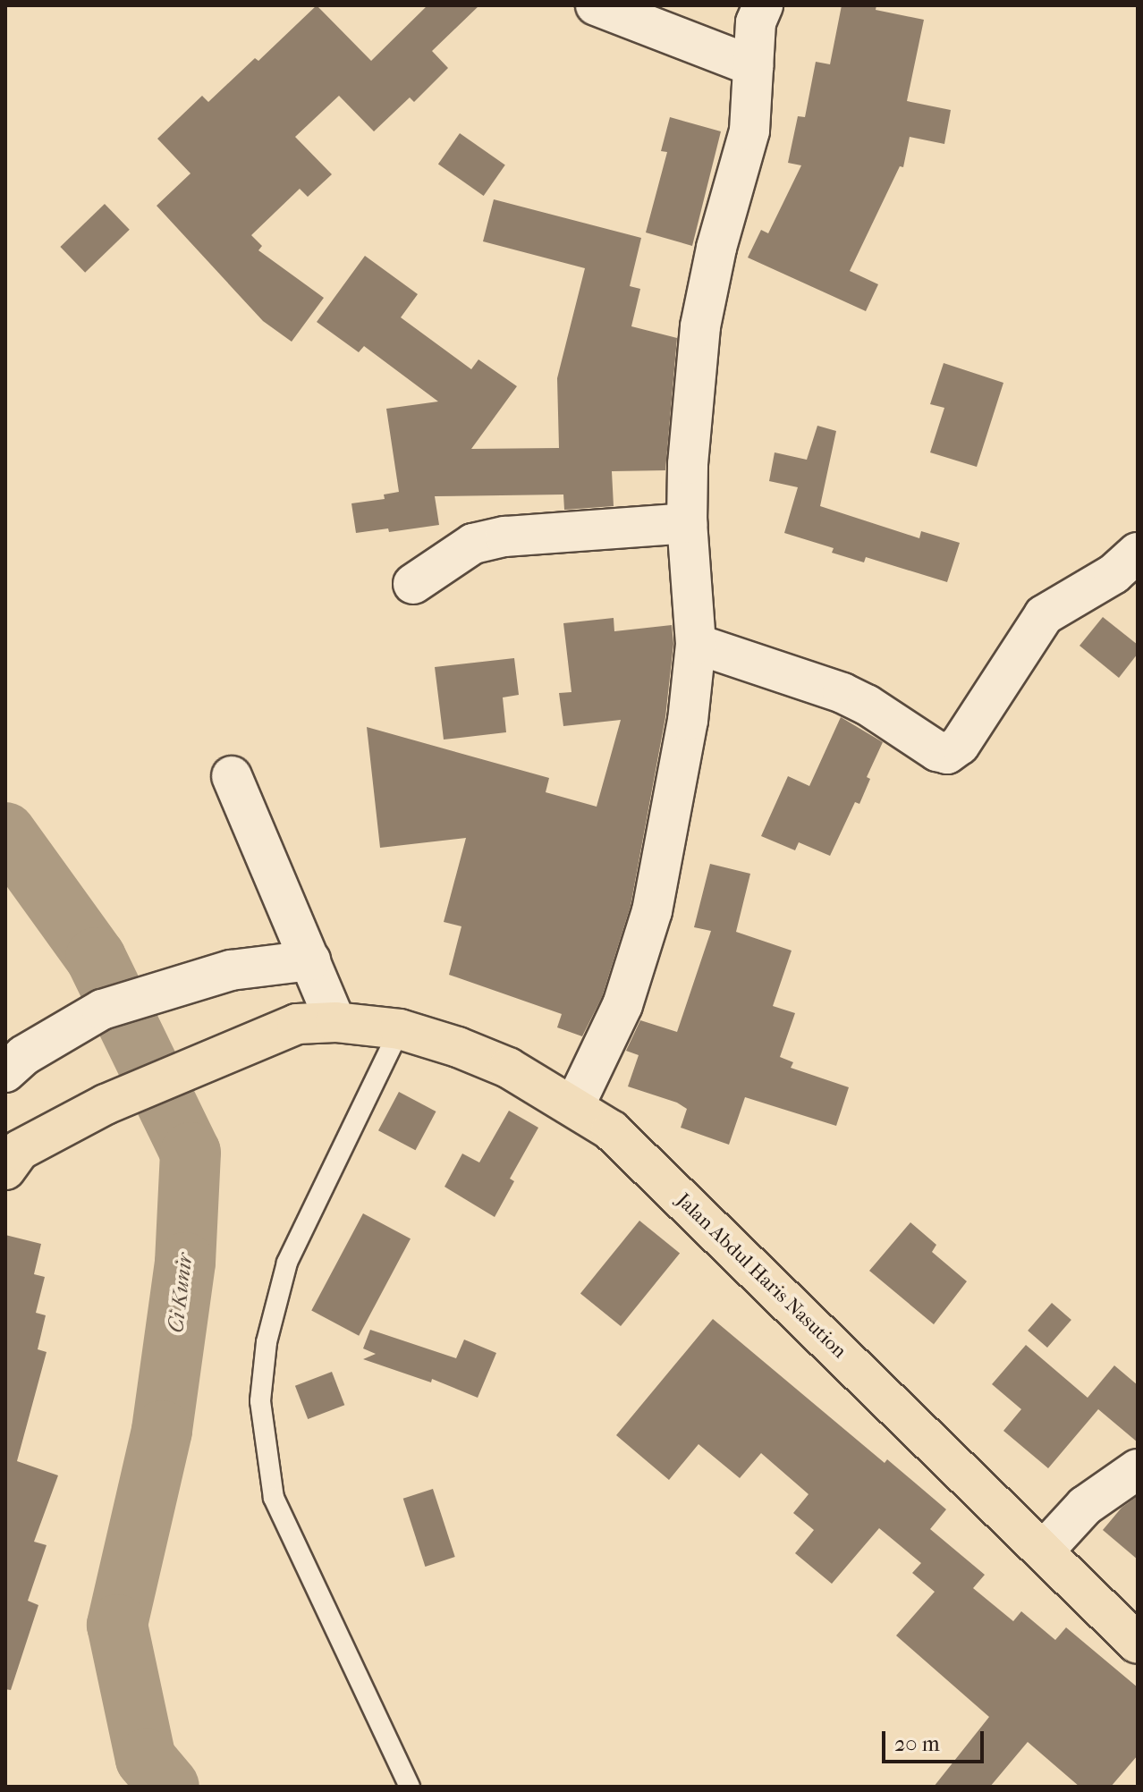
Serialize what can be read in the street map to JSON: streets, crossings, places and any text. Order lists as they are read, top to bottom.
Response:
{
  "streets": {
    "main road": ["Jalan Abdul Haris Nasution"]
  },
  "water": ["Ci Kunir"],
  "scale_bar": "20 m"
}
